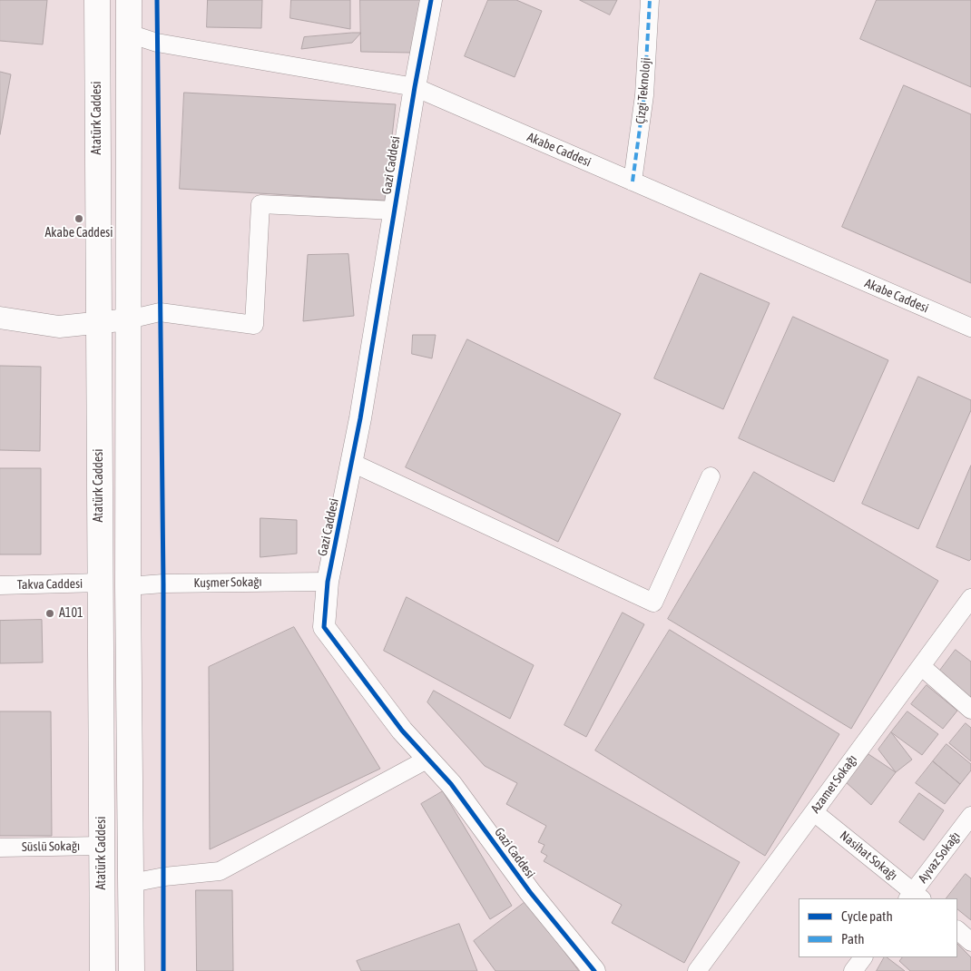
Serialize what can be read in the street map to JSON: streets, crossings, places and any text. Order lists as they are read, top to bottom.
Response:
{
  "streets": {
    "main road": ["Atatürk Caddesi"],
    "street": [
      "Çizgi Teknoloji",
      "Akabe Caddesi",
      "Gazi Caddesi",
      "Kuşmer Sokağı",
      "Takva Caddesi",
      "Azamet Sokağı",
      "Süslü Sokağı",
      "Nasihat Sokağı",
      "Ayvaz Sokağı"
    ]
  },
  "crossings": [
    ["Çizgi Teknoloji", "Akabe Caddesi"],
    ["Atatürk Caddesi", "Takva Caddesi"],
    ["Atatürk Caddesi", "Süslü Sokağı"],
    ["Akabe Caddesi", "Gazi Caddesi"],
    ["Gazi Caddesi", "Kuşmer Sokağı"],
    ["Azamet Sokağı", "Nasihat Sokağı"],
    ["Nasihat Sokağı", "Ayvaz Sokağı"]
  ],
  "places": ["Akabe Caddesi", "A101"],
  "legend": ["Cycle path", "Path"]
}
